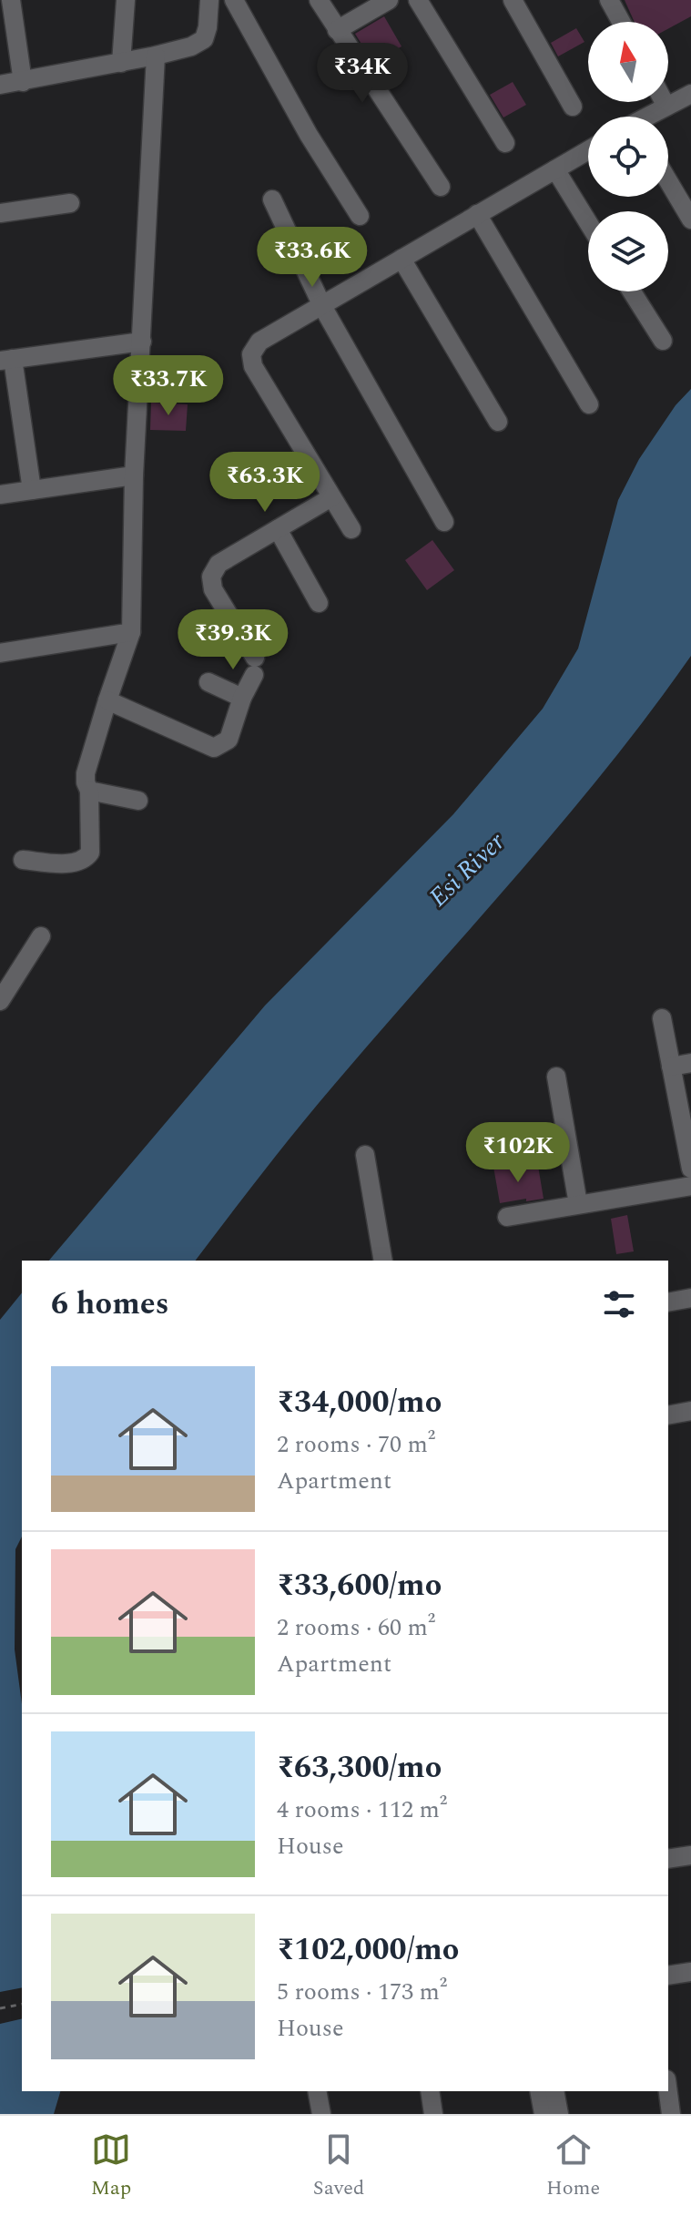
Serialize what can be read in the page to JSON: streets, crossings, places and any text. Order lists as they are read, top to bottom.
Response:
{
  "water": ["Esi River"],
  "north": "top",
  "page": {
    "price": [
      "₹34K",
      "₹33.6K",
      "₹33.7K",
      "₹63.3K",
      "₹39.3K",
      "₹102K"
    ],
    "heading": "6 homes",
    "list": [
      {
        "name": "₹34,000/mo",
        "note": "2 rooms · 70 m² · Apartment"
      },
      {
        "name": "₹33,600/mo",
        "note": "2 rooms · 60 m² · Apartment"
      },
      {
        "name": "₹63,300/mo",
        "note": "4 rooms · 112 m² · House"
      },
      {
        "name": "₹102,000/mo",
        "note": "5 rooms · 173 m² · House"
      }
    ],
    "tabs": ["Map", "Saved", "Home"]
  }
}
